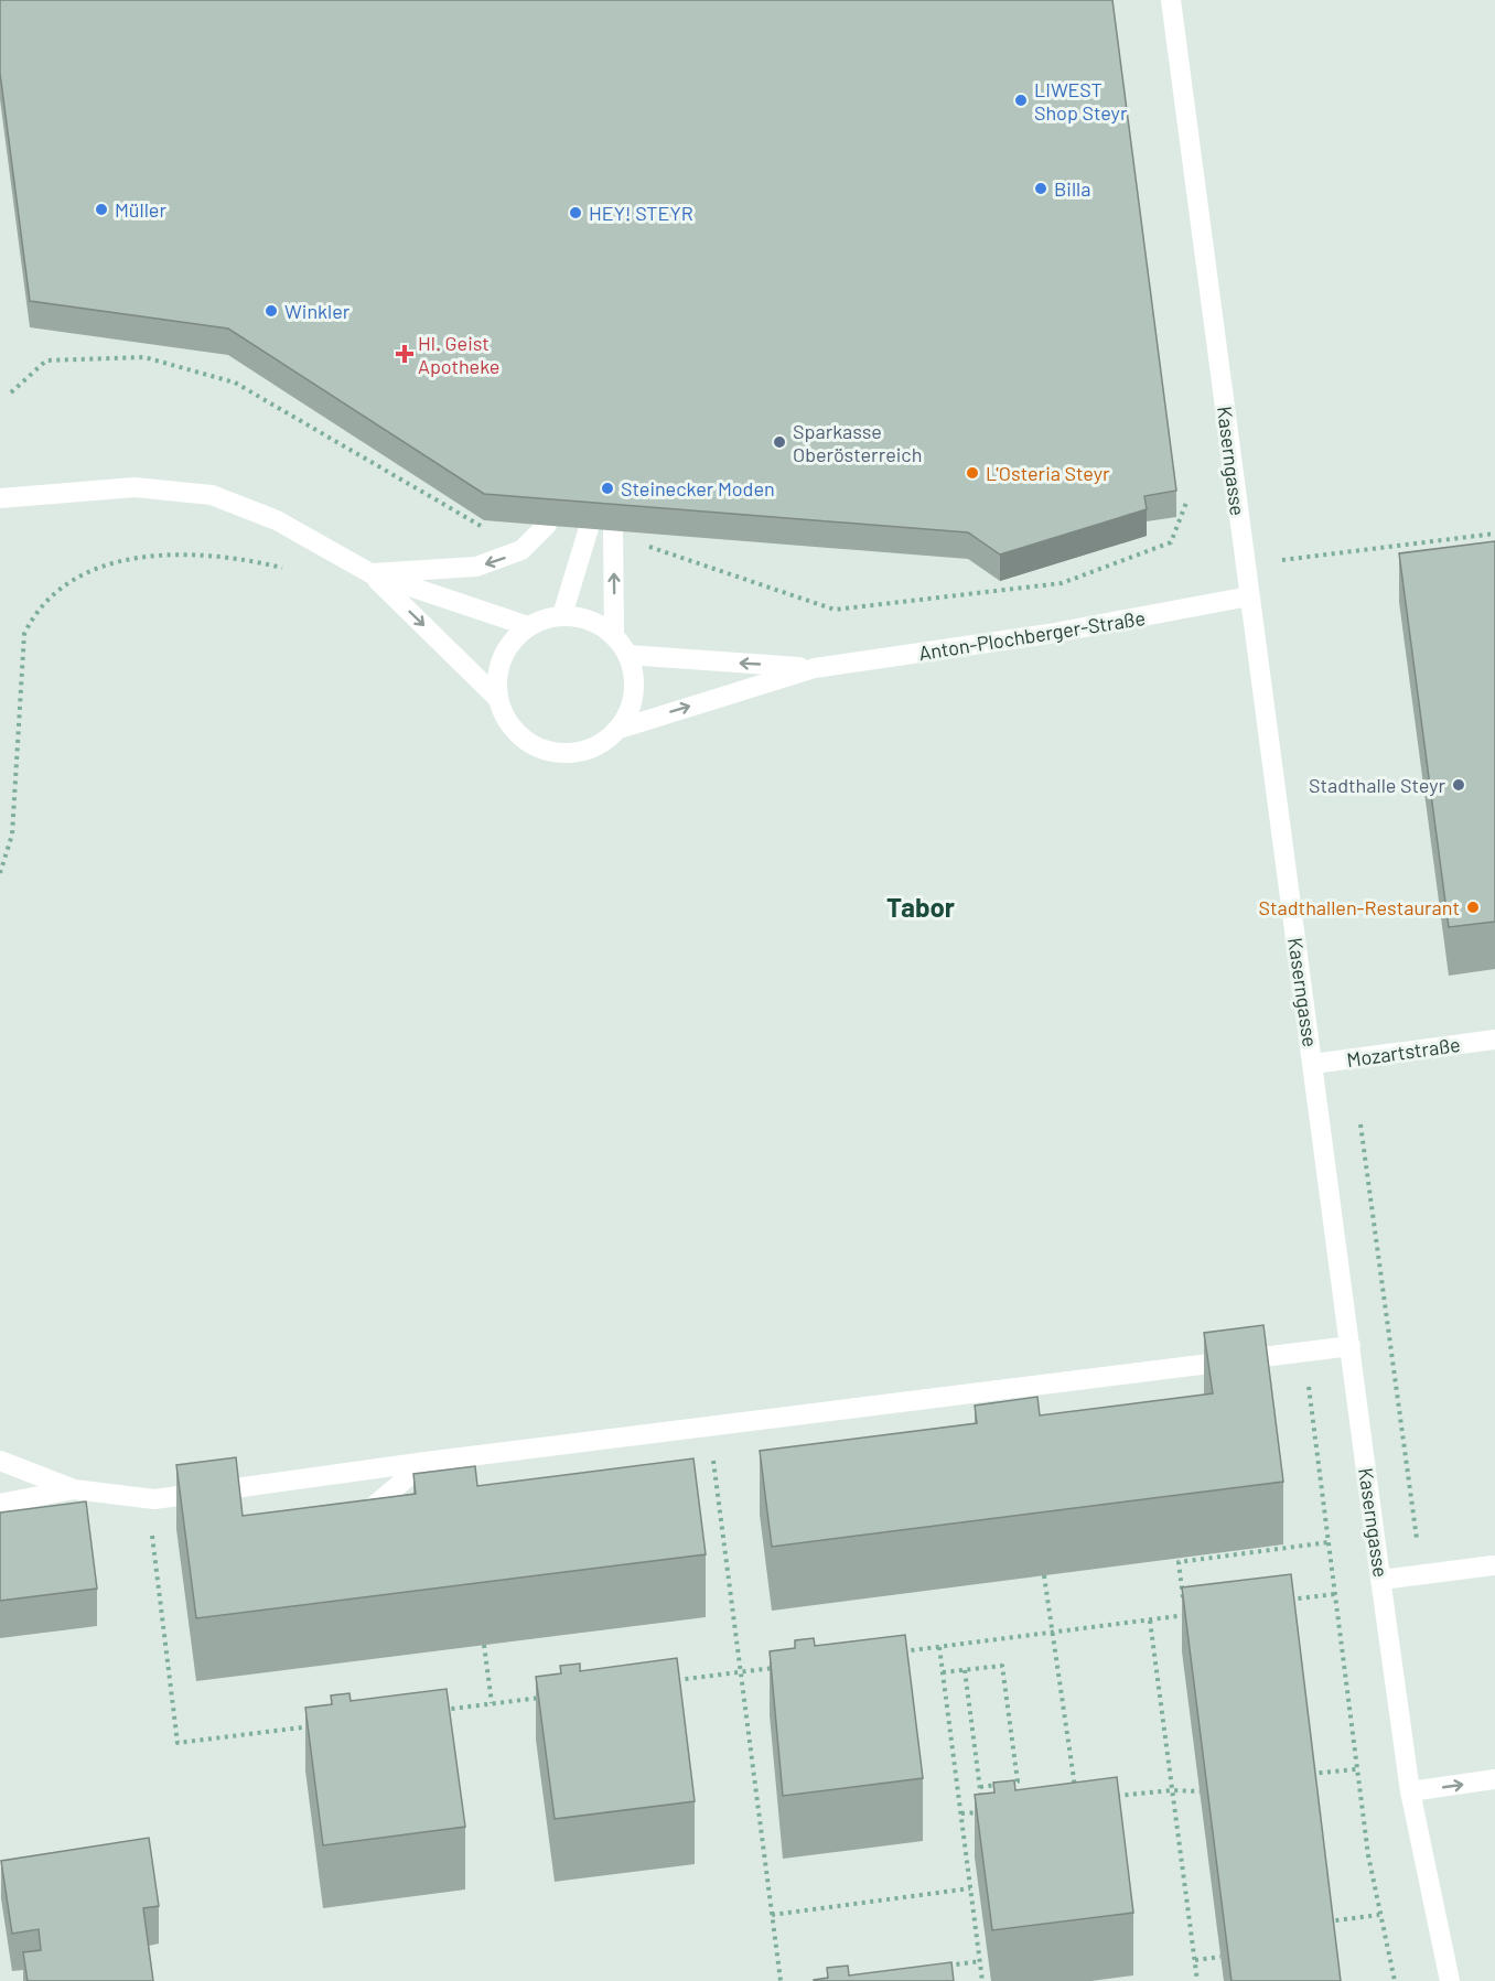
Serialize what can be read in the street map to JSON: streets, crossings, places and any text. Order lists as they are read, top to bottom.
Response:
{
  "streets": {
    "street": ["Kaserngasse", "Anton-Plochberger-Straße", "Mozartstraße"]
  },
  "crossings": [
    ["Kaserngasse", "Anton-Plochberger-Straße"],
    ["Kaserngasse", "Mozartstraße"]
  ],
  "districts": ["Tabor"],
  "places": {
    "other": [
      "LIWEST Shop Steyr",
      "Billa",
      "Müller",
      "HEY! STEYR",
      "Winkler",
      "Sparkasse Oberösterreich",
      "L'Osteria Steyr",
      "Steinecker Moden",
      "Stadthalle Steyr",
      "Stadthallen-Restaurant"
    ],
    "health": ["Hl. Geist Apotheke"]
  }
}
